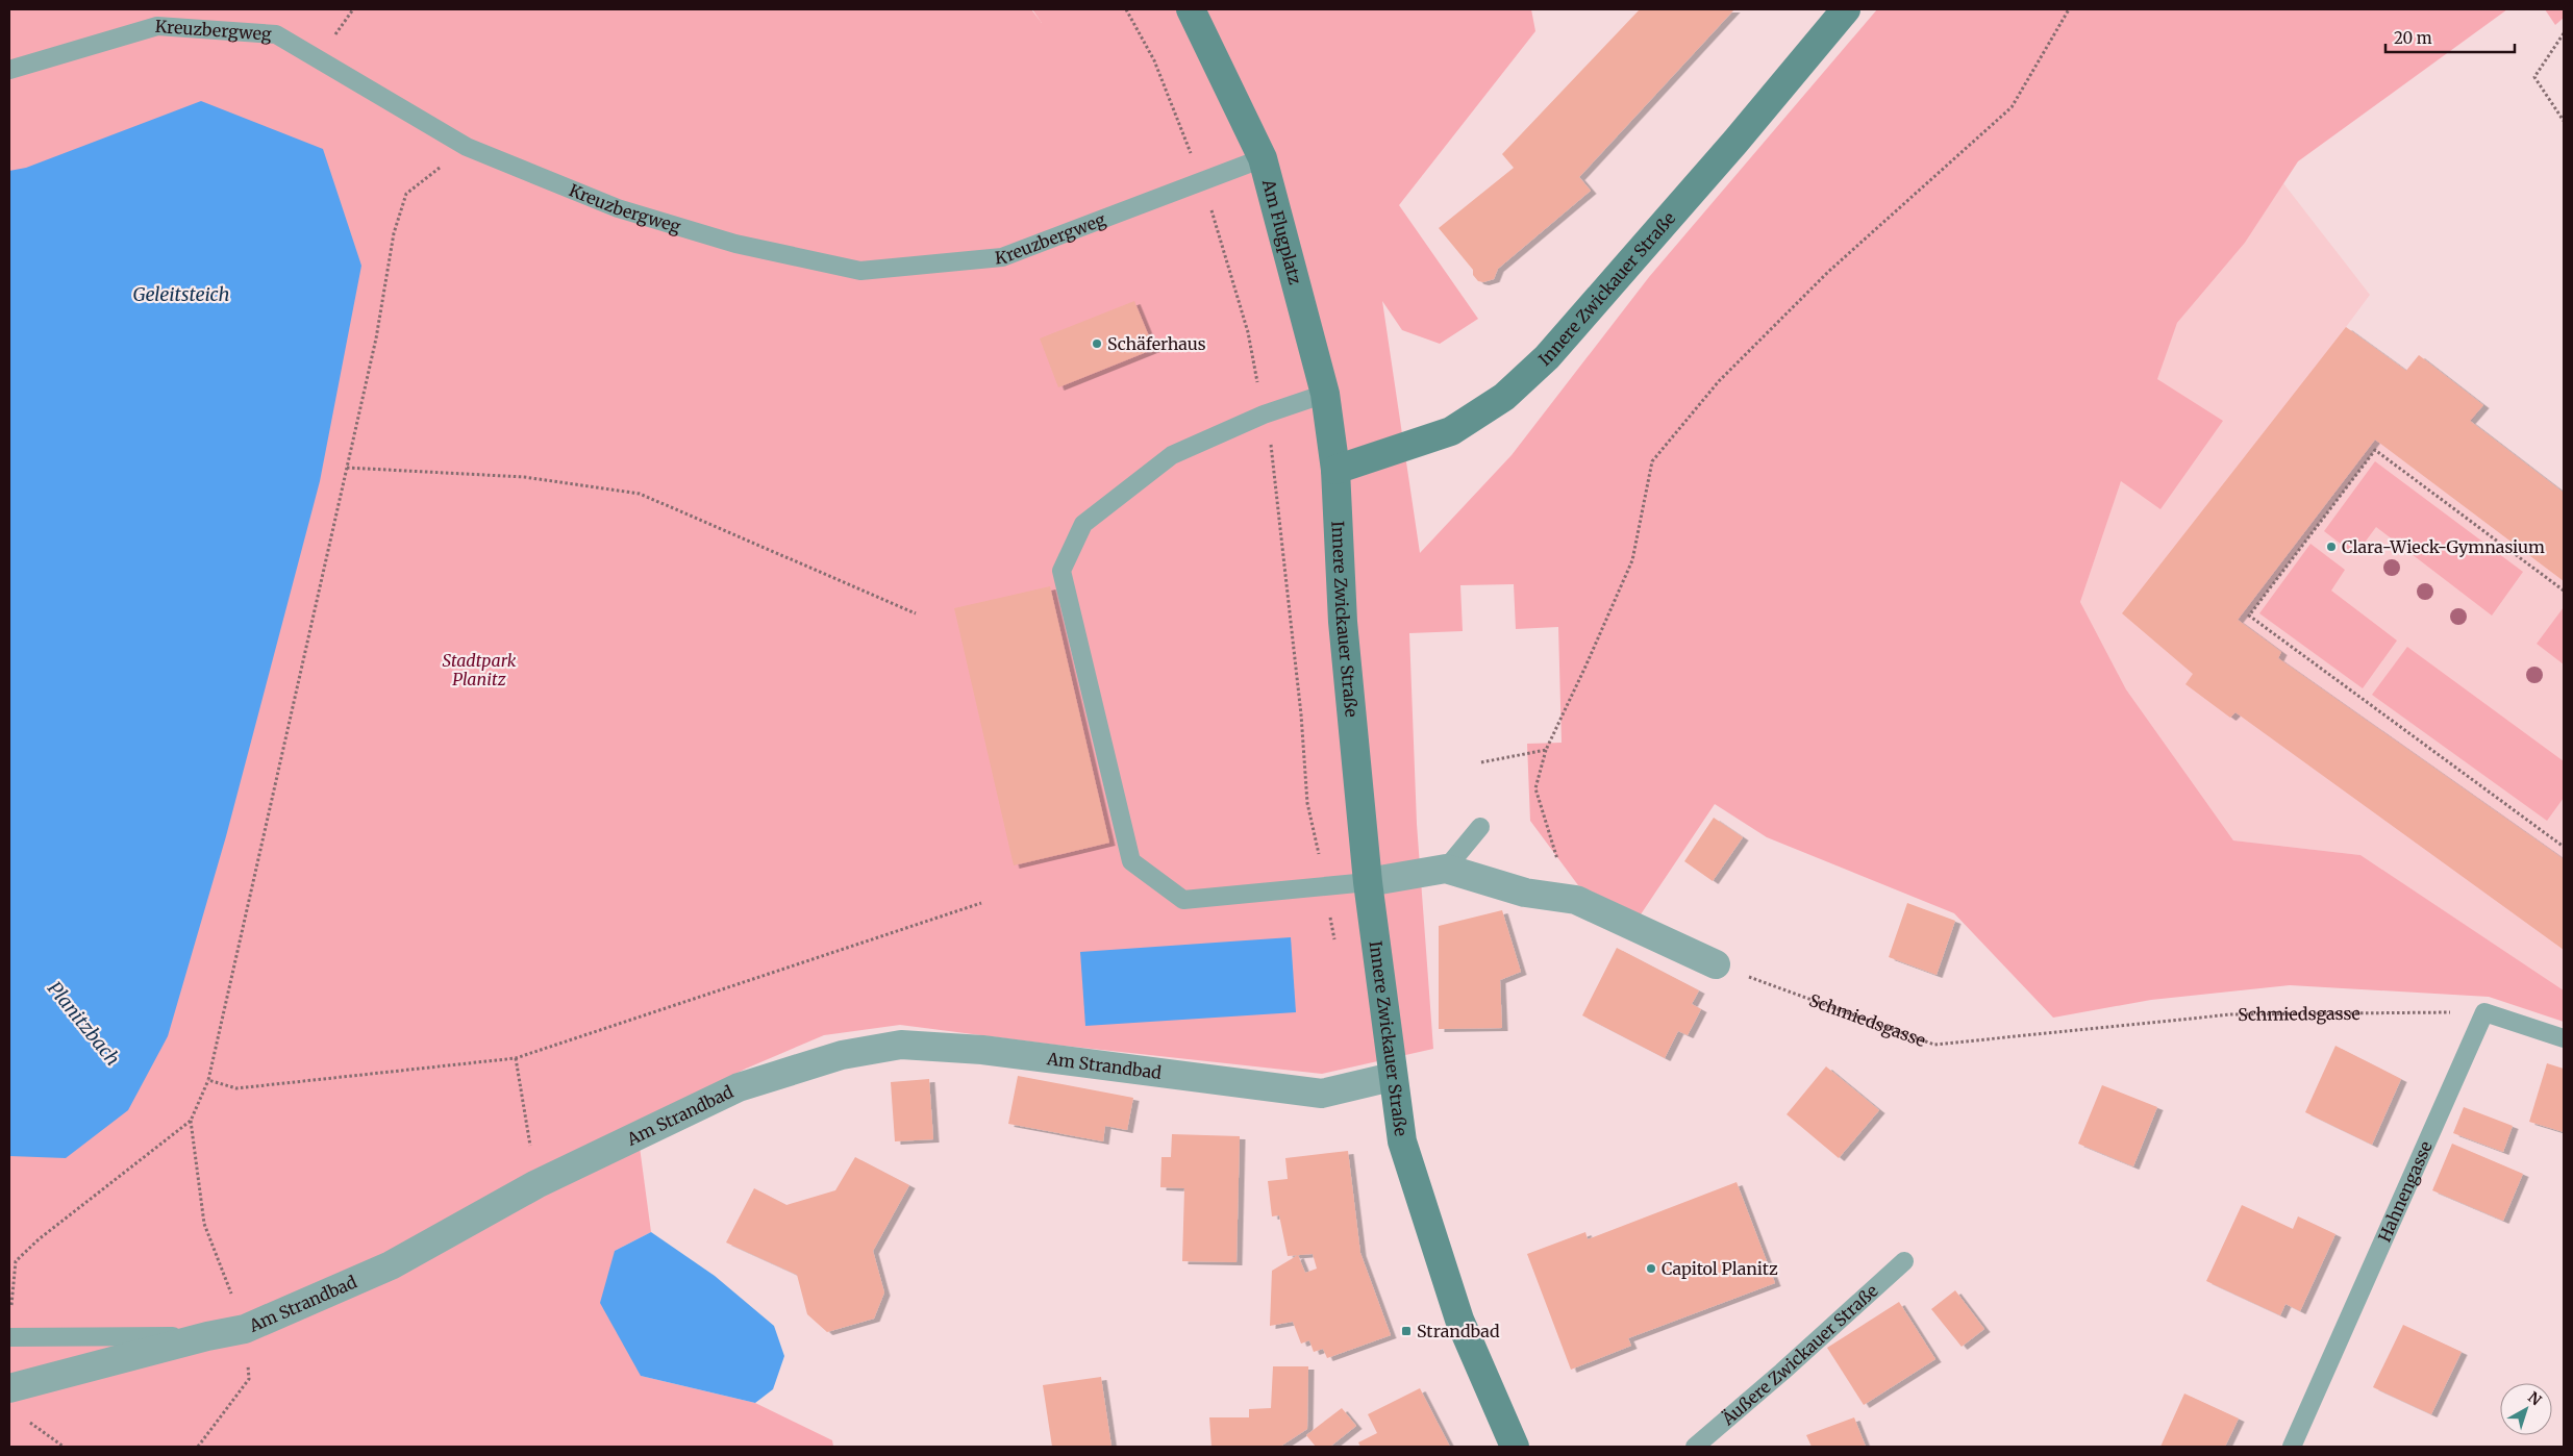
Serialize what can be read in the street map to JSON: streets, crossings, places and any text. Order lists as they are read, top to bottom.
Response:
{
  "streets": {
    "main road": ["Am Flugplatz", "Innere Zwickauer Straße"],
    "street": ["Am Strandbad"],
    "lane": ["Kreuzbergweg", "Hahnengasse", "Äußere Zwickauer Straße"],
    "path": ["Schmiedsgasse"]
  },
  "crossings": [
    ["Kreuzbergweg", "Am Flugplatz"],
    ["Am Flugplatz", "Innere Zwickauer Straße"],
    ["Innere Zwickauer Straße", "Am Strandbad"],
    ["Schmiedsgasse", "Hahnengasse"]
  ],
  "water": ["Geleitsteich", "Planitzbach"],
  "parks": ["Stadtpark Planitz"],
  "places": {
    "other": ["Schäferhaus", "Clara-Wieck-Gymnasium", "Capitol Planitz"],
    "transit": ["Strandbad"]
  },
  "scale_bar": "20 m",
  "north": "top right"
}
